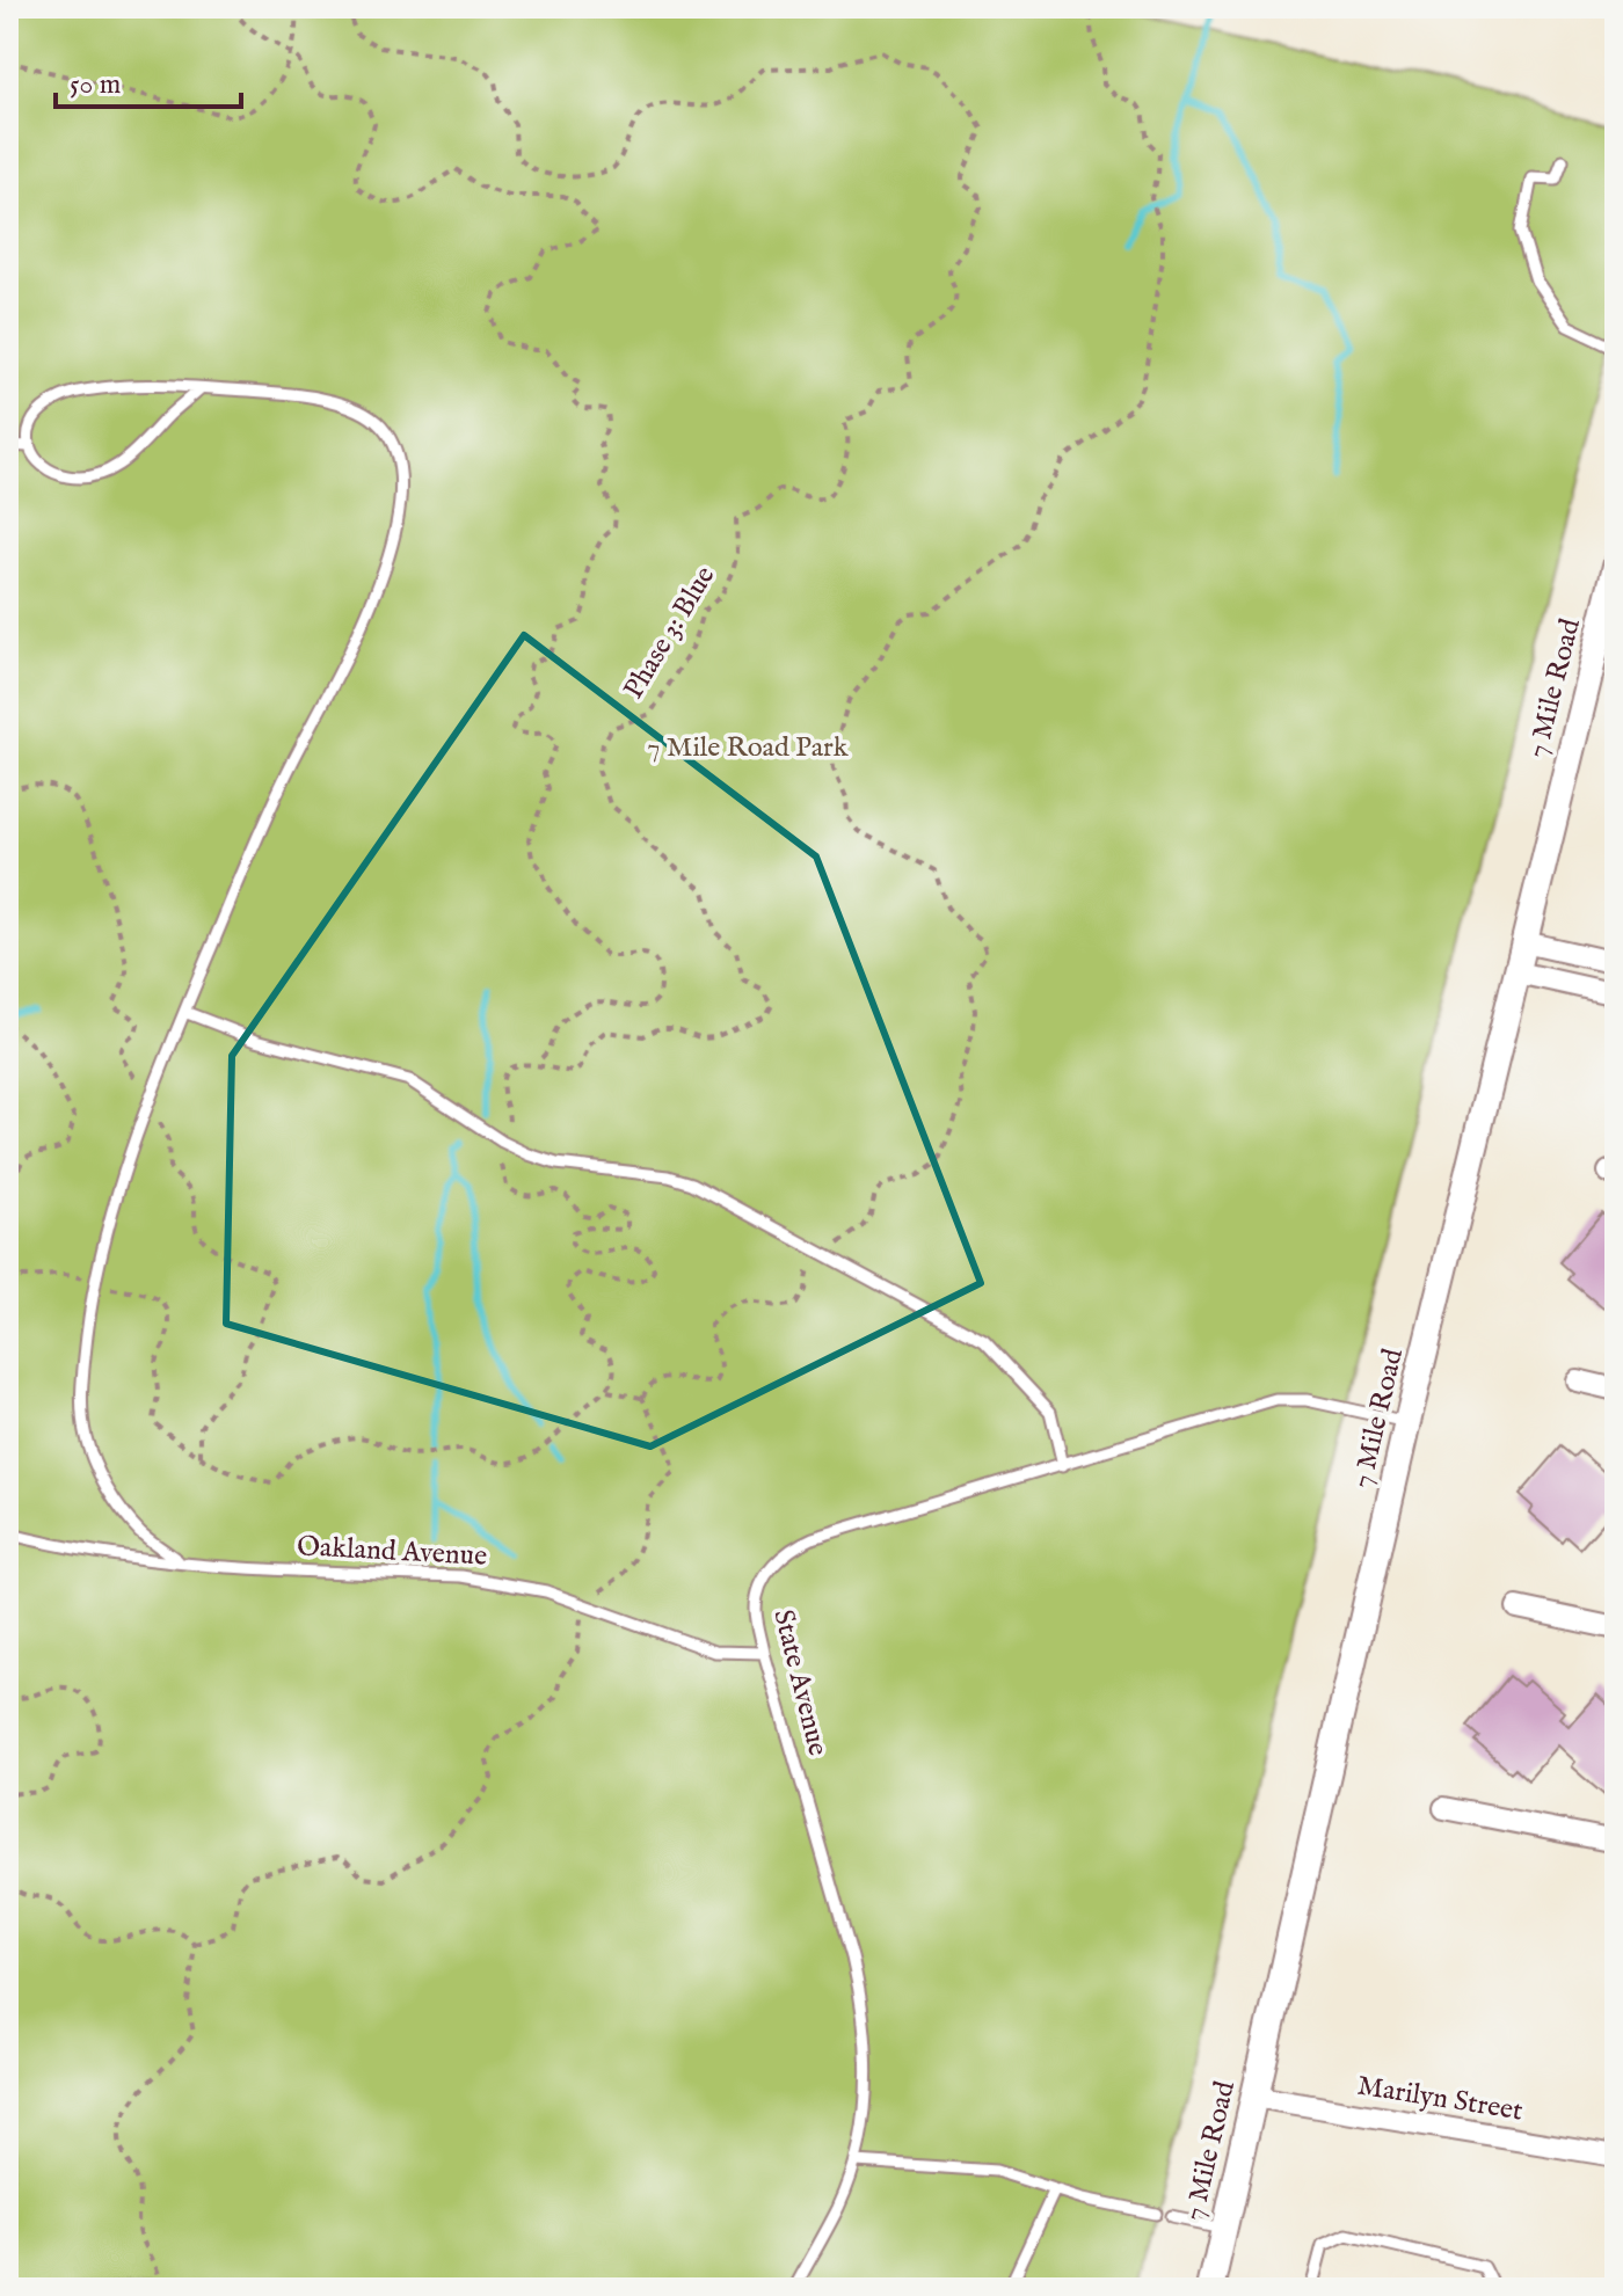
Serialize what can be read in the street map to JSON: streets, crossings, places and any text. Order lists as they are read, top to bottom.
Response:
{
  "streets": {
    "street": ["7 Mile Road", "Marilyn Street"],
    "lane": ["Oakland Avenue", "State Avenue"],
    "path": ["Phase 3: Blue"]
  },
  "crossings": [
    ["7 Mile Road", "State Avenue"],
    ["7 Mile Road", "Marilyn Street"],
    ["Oakland Avenue", "State Avenue"]
  ],
  "parks": ["7 Mile Road Park"],
  "scale_bar": "50 m"
}
